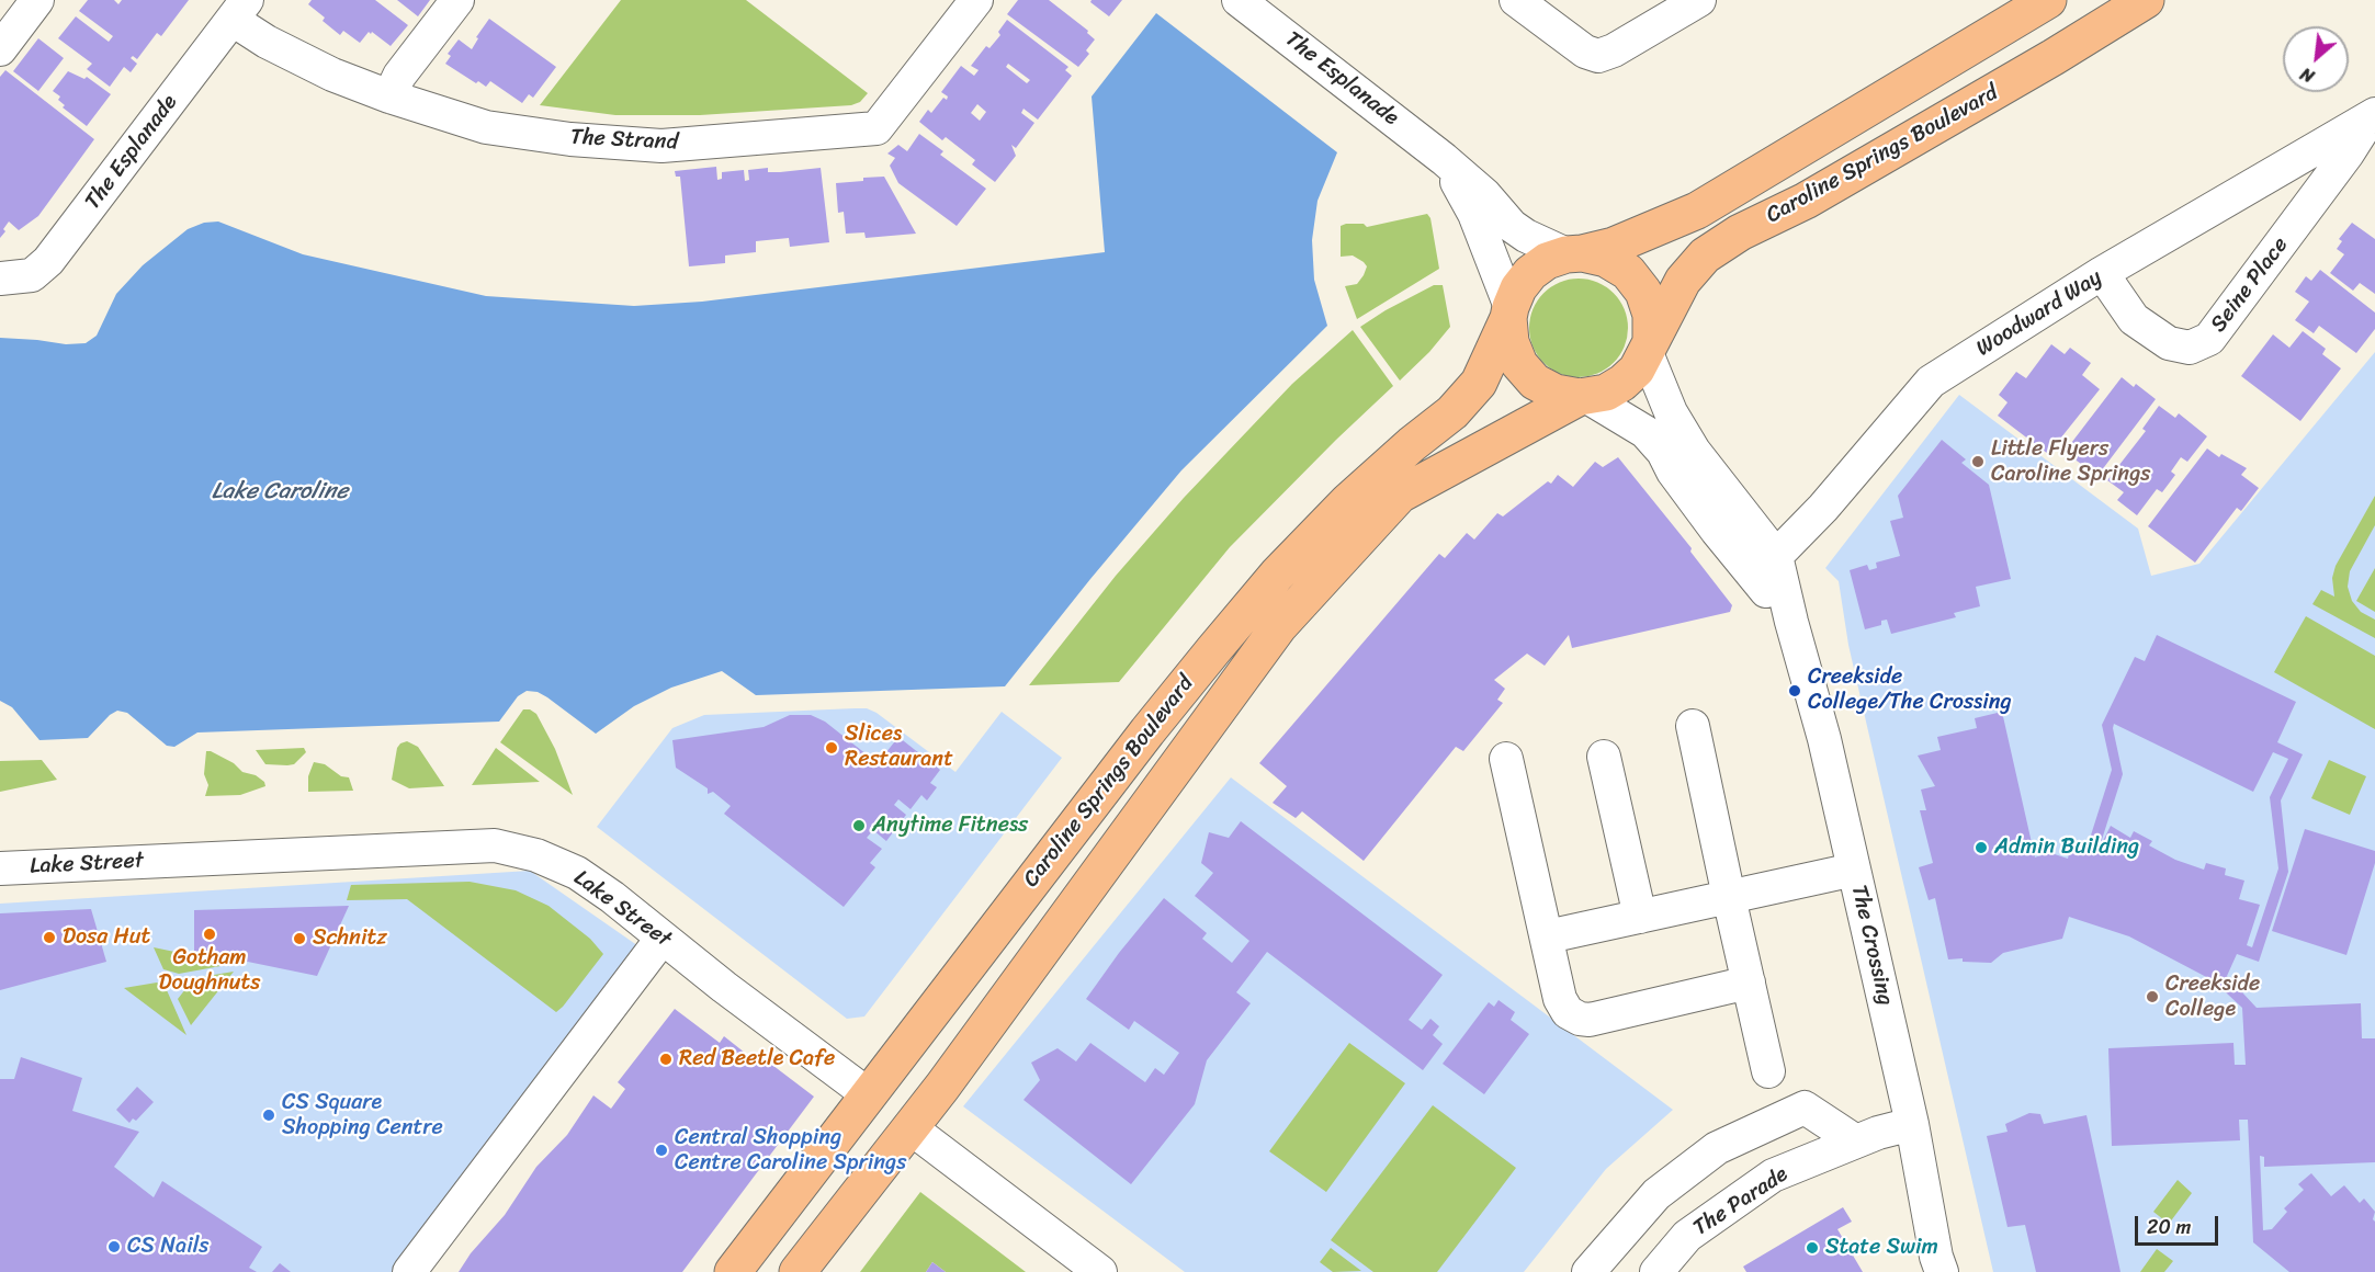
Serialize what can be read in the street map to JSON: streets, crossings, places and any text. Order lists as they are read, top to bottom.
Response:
{
  "streets": {
    "main road": ["Caroline Springs Boulevard", "Lake Street"],
    "street": [
      "The Esplanade",
      "The Strand",
      "Seine Place",
      "Woodward Way",
      "The Crossing",
      "The Parade"
    ]
  },
  "crossings": [
    ["The Esplanade", "The Strand"],
    ["The Esplanade", "Caroline Springs Boulevard"],
    ["The Esplanade", "The Crossing"],
    ["Caroline Springs Boulevard", "Lake Street"],
    ["Caroline Springs Boulevard", "The Crossing"],
    ["Seine Place", "Woodward Way"],
    ["Woodward Way", "The Crossing"],
    ["The Crossing", "The Parade"]
  ],
  "water": ["Lake Caroline"],
  "places": [
    "Little Flyers Caroline Springs",
    "Creekside College/The Crossing",
    "Slices Restaurant",
    "Anytime Fitness",
    "Admin Building",
    "Gotham Doughnuts",
    "Dosa Hut",
    "Schnitz",
    "Creekside College",
    "Red Beetle Cafe",
    "CS Square Shopping Centre",
    "Central Shopping Centre Caroline Springs",
    "CS Nails",
    "State Swim"
  ],
  "scale_bar": "20 m",
  "north": "bottom left"
}
